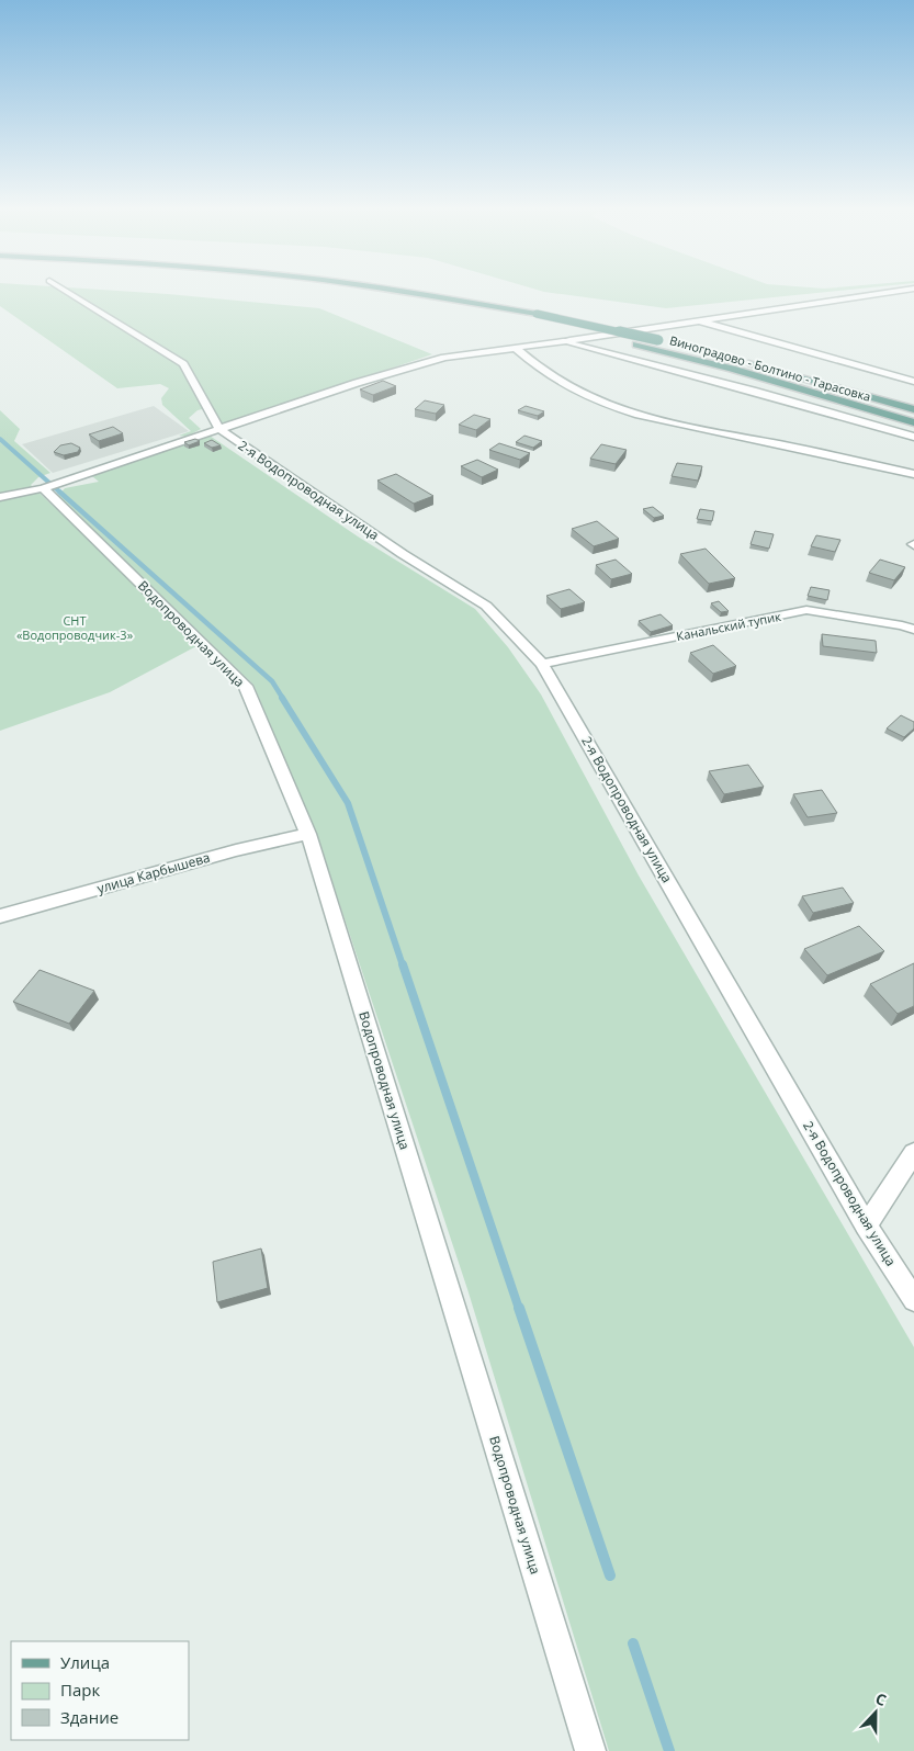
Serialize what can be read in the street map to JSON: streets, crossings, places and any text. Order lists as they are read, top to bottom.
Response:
{
  "streets": {
    "main road": ["Виноградово - Болтино - Тарасовка"],
    "street": [
      "2-я Водопроводная улица",
      "Канальский тупик",
      "Водопроводная улица",
      "улица Карбышева"
    ]
  },
  "crossings": [
    ["2-я Водопроводная улица", "Канальский тупик"],
    ["Водопроводная улица", "улица Карбышева"]
  ],
  "parks": ["СНТ «Водопроводчик-3»"],
  "legend": ["Улица", "Парк", "Здание"],
  "north": "top"
}
